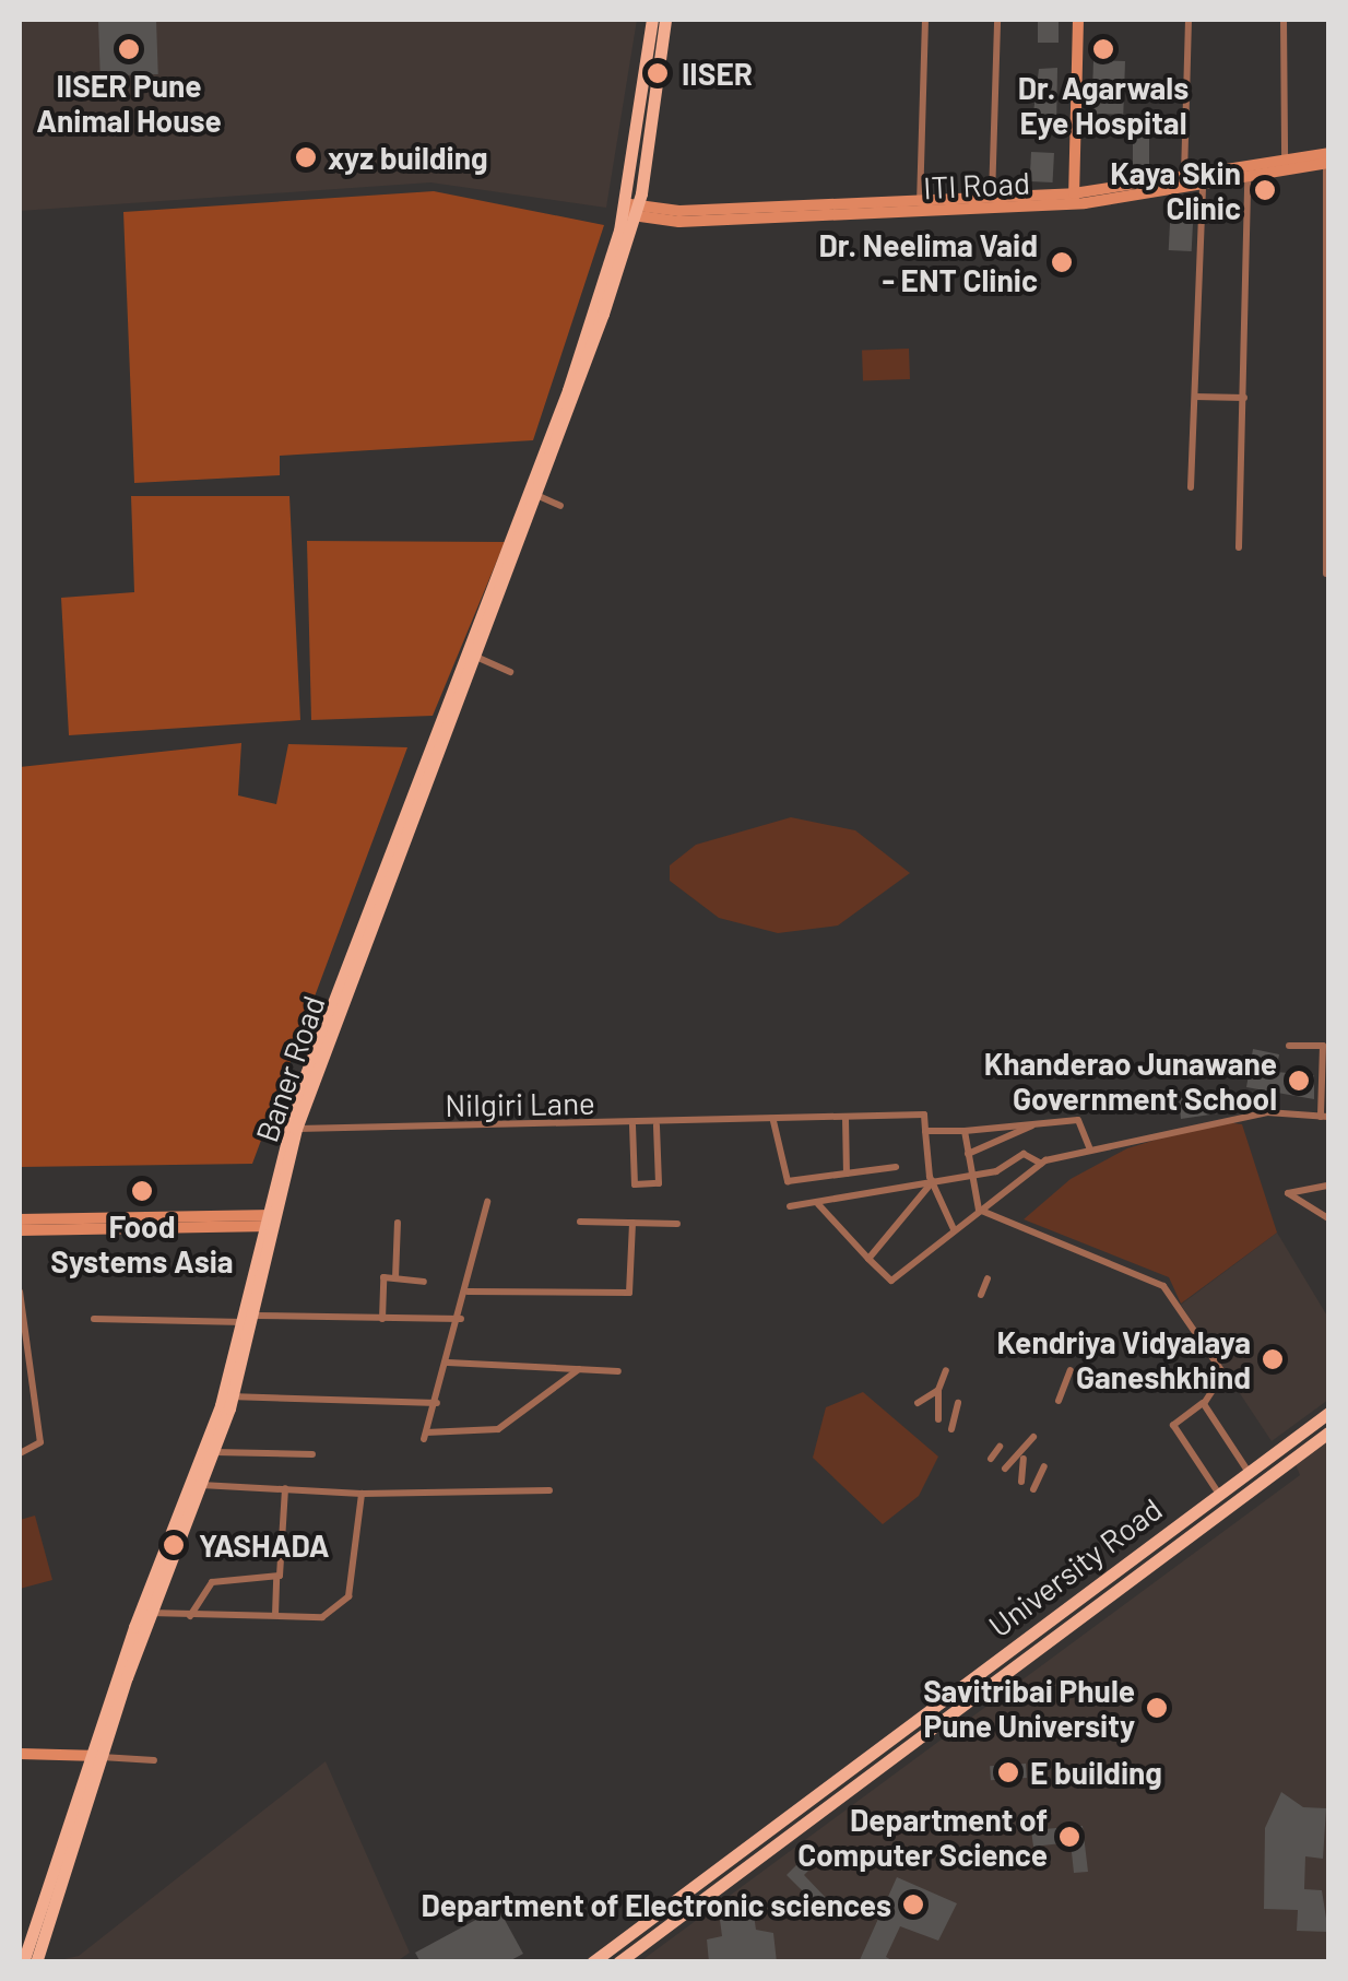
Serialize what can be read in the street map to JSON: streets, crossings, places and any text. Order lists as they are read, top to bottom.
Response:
{
  "streets": {
    "main road": ["ITI Road", "Baner Road", "University Road"],
    "street": ["Nilgiri Lane"]
  },
  "crossings": [
    ["ITI Road", "Baner Road"],
    ["Baner Road", "Nilgiri Lane"]
  ],
  "places": [
    "IISER Pune Animal House",
    "Dr. Agarwals Eye Hospital",
    "IISER",
    "xyz building",
    "Kaya Skin Clinic",
    "Dr. Neelima Vaid - ENT Clinic",
    "Khanderao Junawane Government School",
    "Food Systems Asia",
    "Kendriya Vidyalaya Ganeshkhind",
    "YASHADA",
    "Savitribai Phule Pune University",
    "E building",
    "Department of Computer Science",
    "Department of Electronic sciences"
  ]
}
